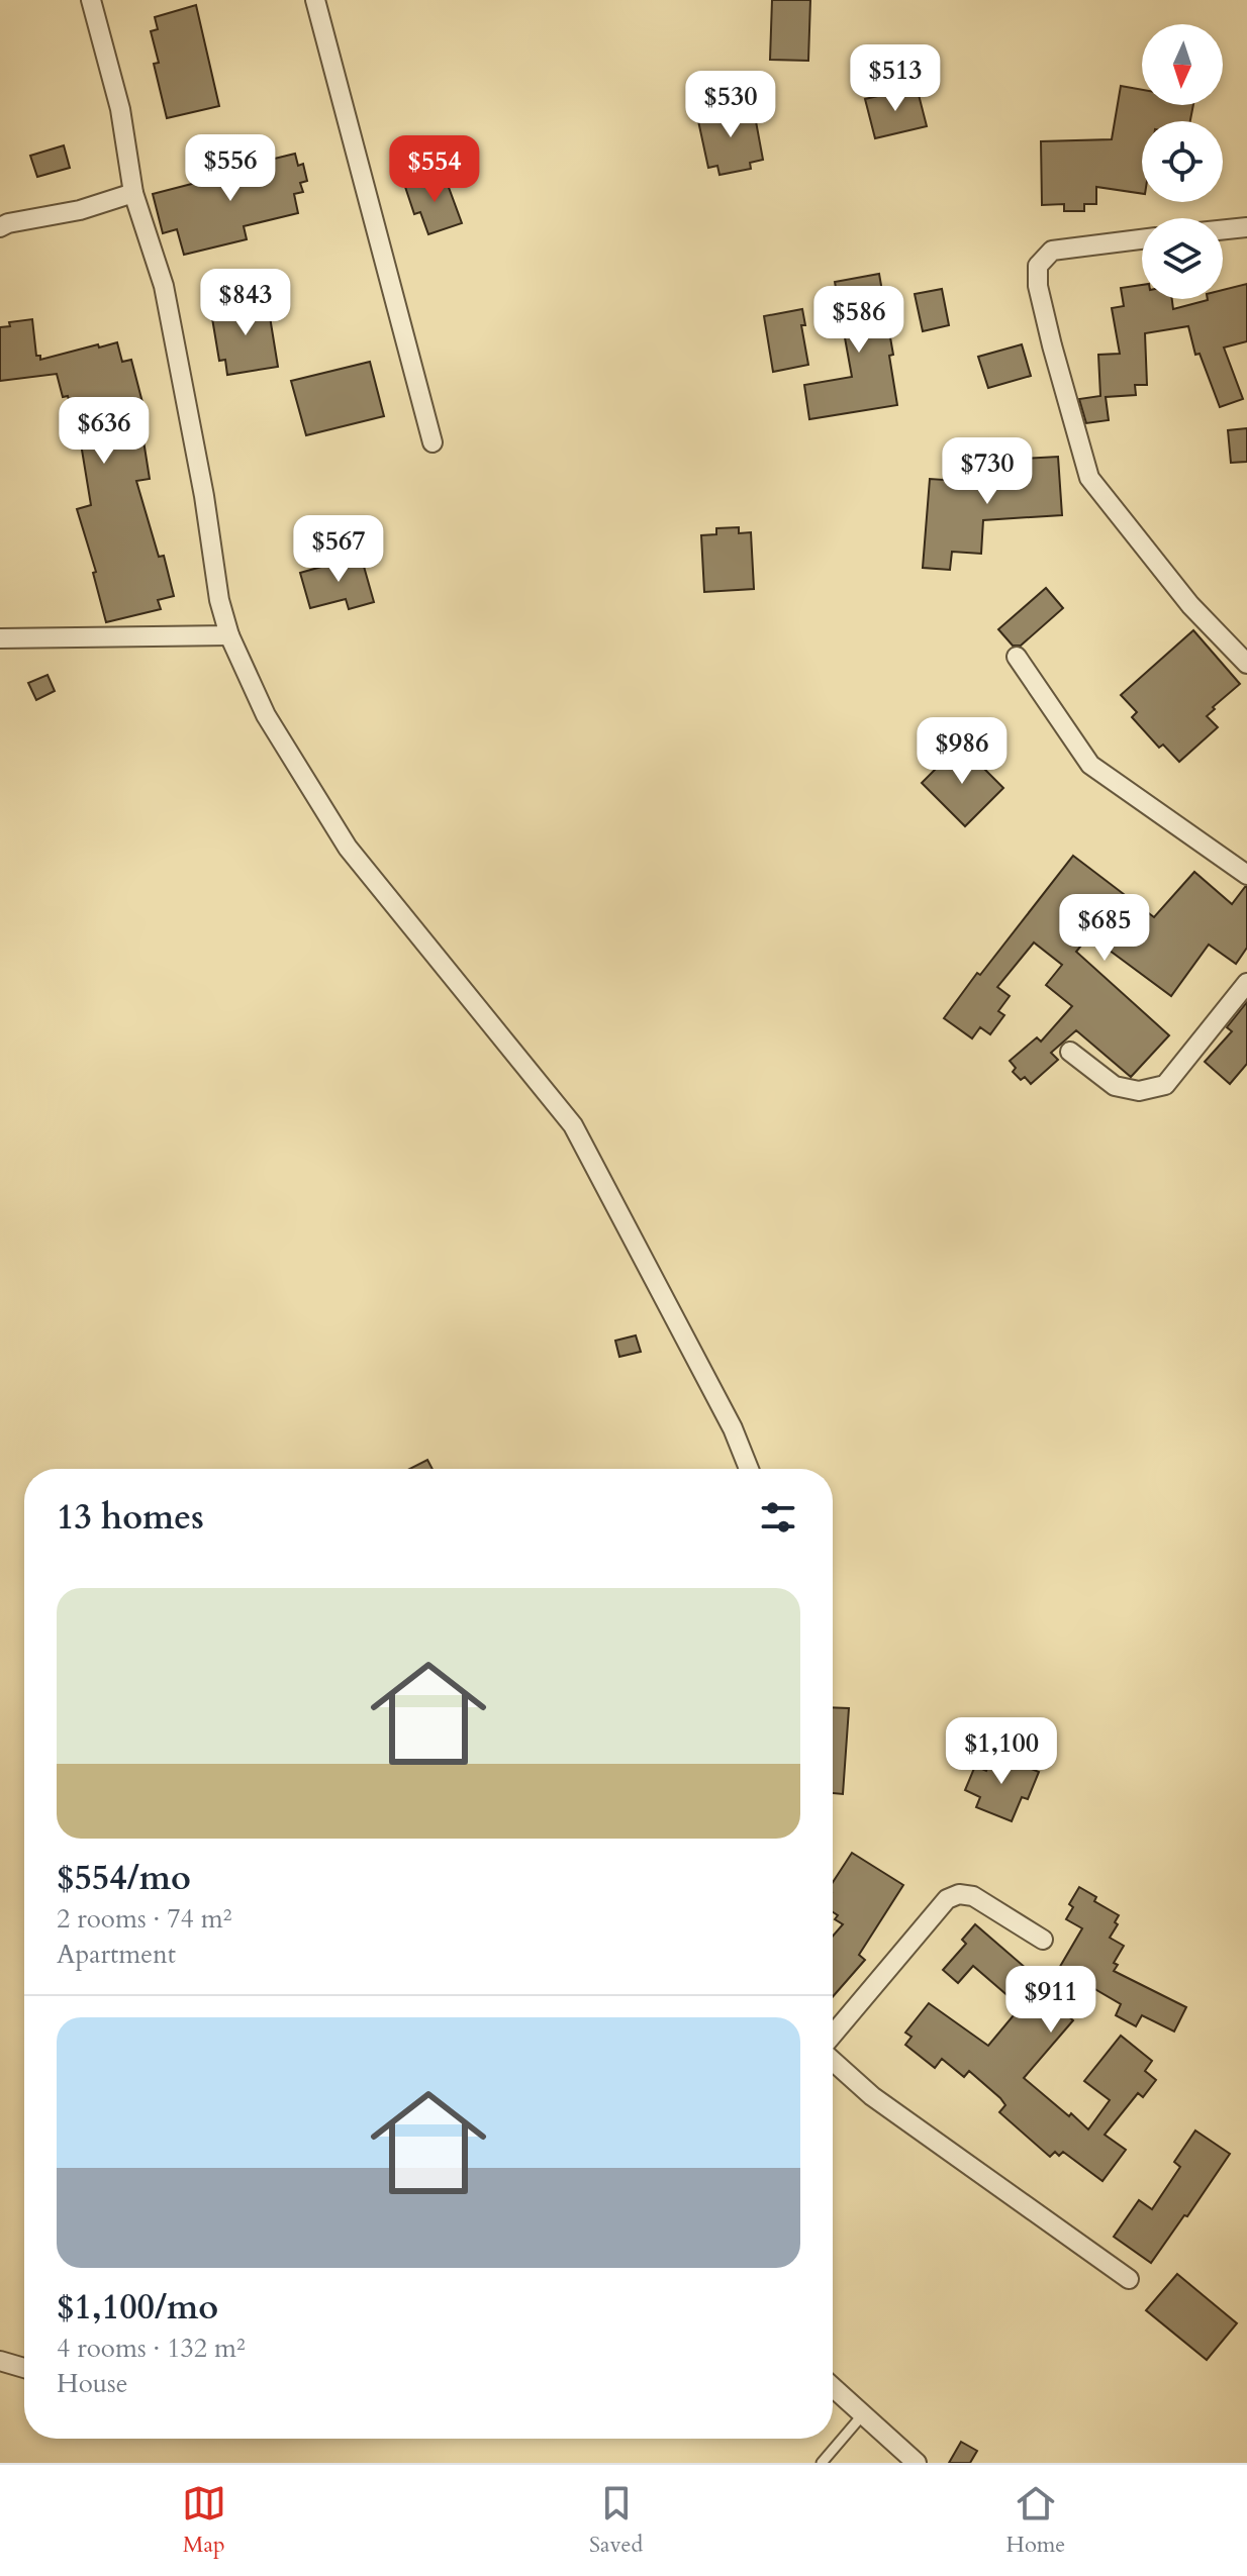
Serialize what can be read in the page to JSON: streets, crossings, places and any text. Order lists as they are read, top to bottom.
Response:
{
  "north": "bottom",
  "page": {
    "price": [
      "$513",
      "$530",
      "$556",
      "$554",
      "$843",
      "$586",
      "$636",
      "$730",
      "$567",
      "$986",
      "$685",
      "$1,100",
      "$911"
    ],
    "heading": "13 homes",
    "list": [
      {
        "name": "$554/mo",
        "note": "2 rooms · 74 m² · Apartment"
      },
      {
        "name": "$1,100/mo",
        "note": "4 rooms · 132 m² · House"
      }
    ],
    "tabs": ["Map", "Saved", "Home"]
  }
}
